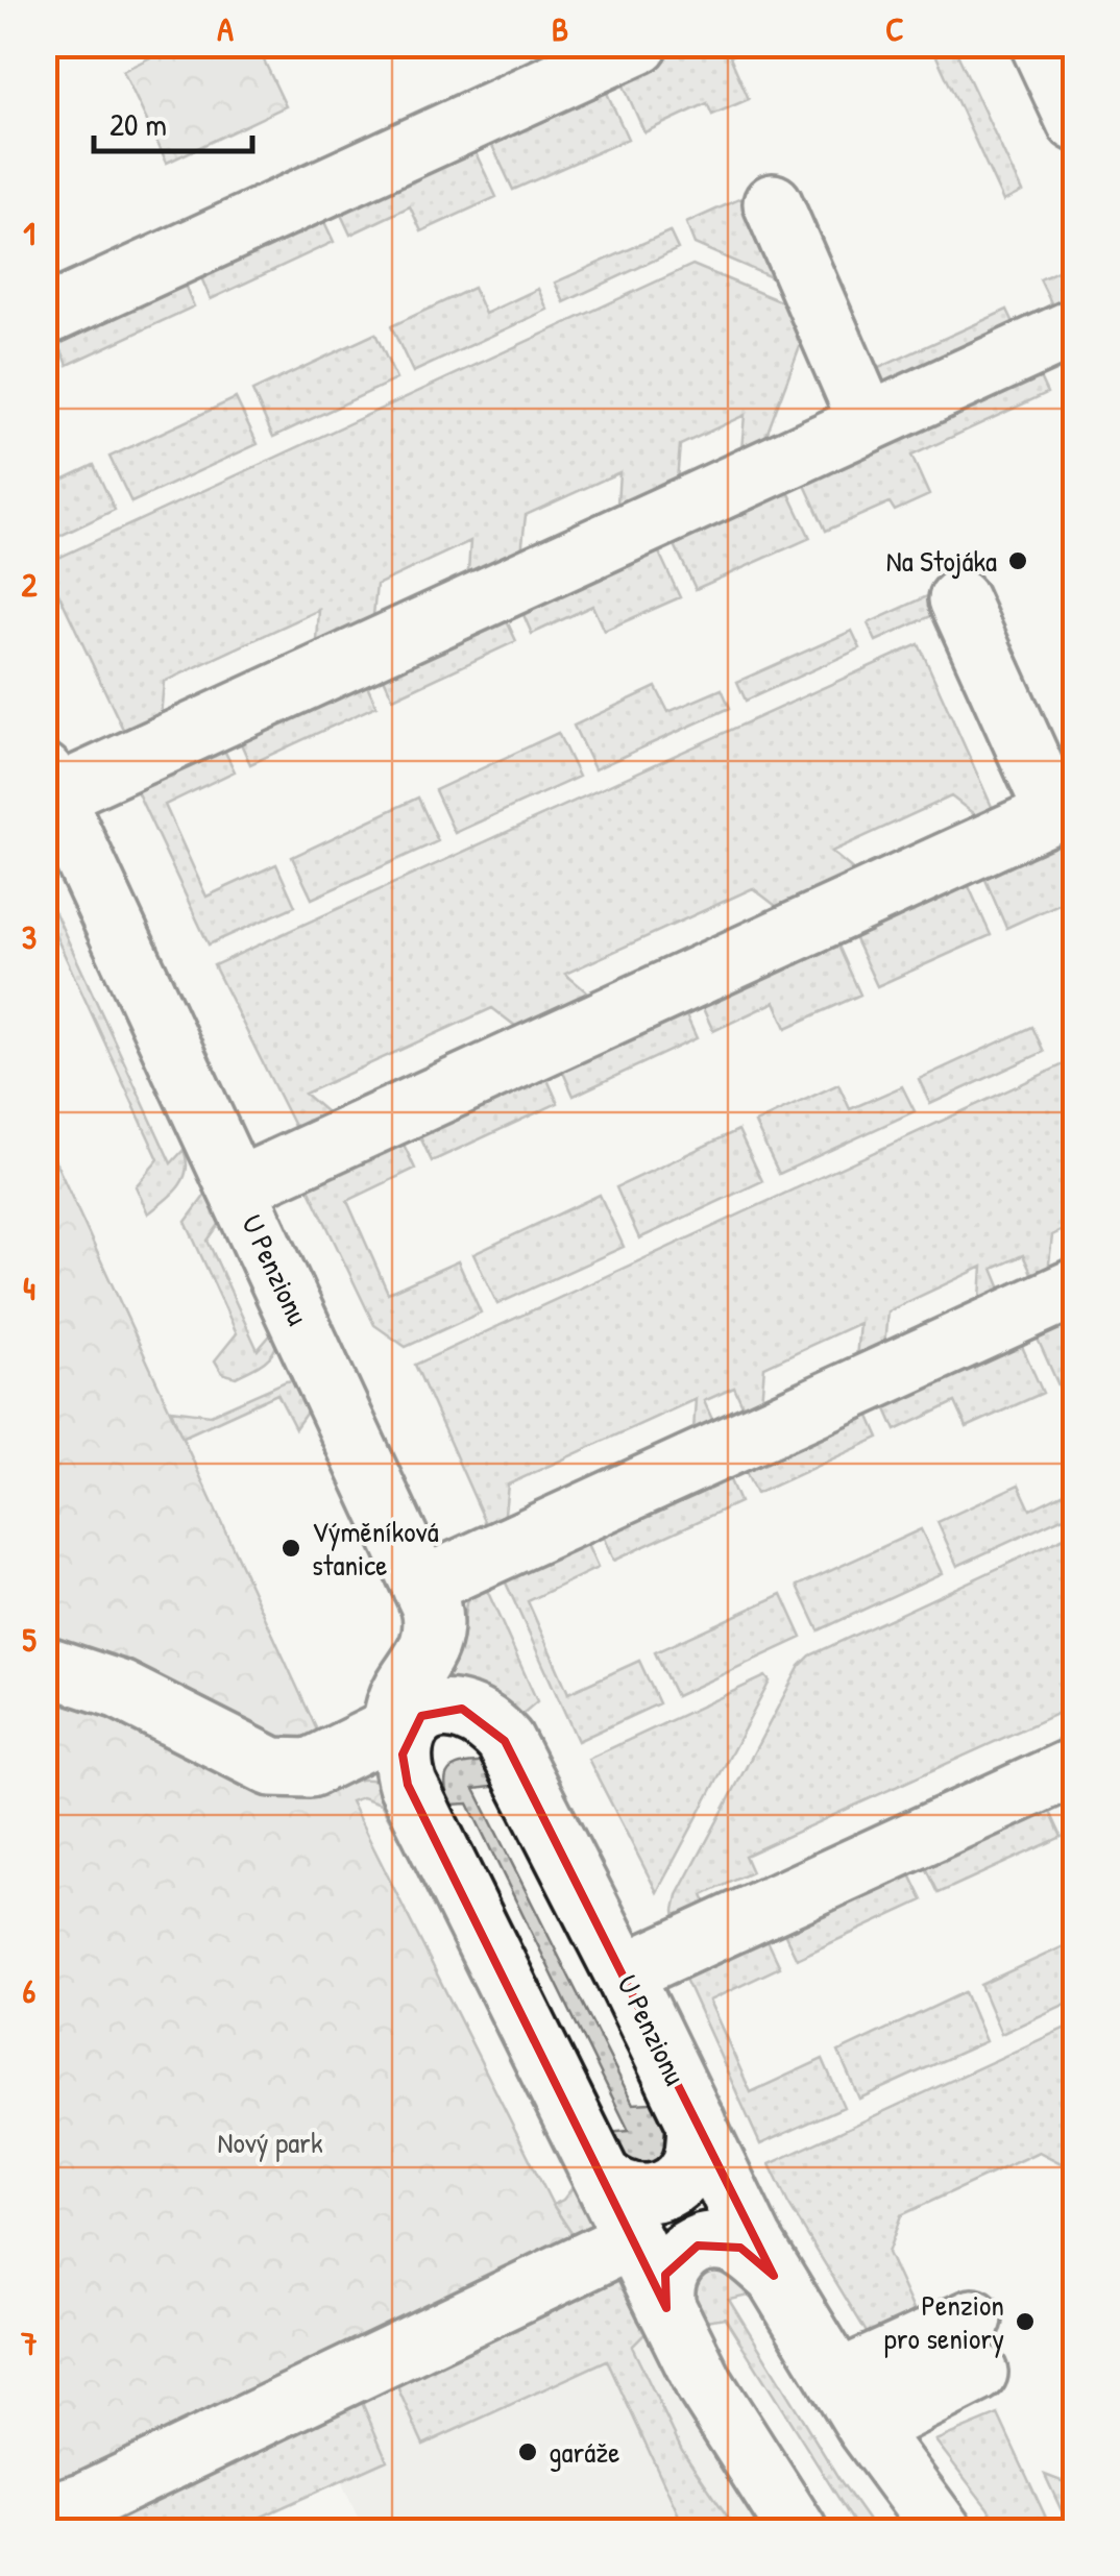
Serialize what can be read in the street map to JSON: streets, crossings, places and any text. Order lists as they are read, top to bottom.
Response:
{
  "streets": {
    "street": ["U Penzionu"]
  },
  "parks": ["Nový park"],
  "places": [
    "Na Stojáka",
    "Výměníková stanice",
    "Penzion pro seniory",
    "garáže"
  ],
  "scale_bar": "20 m",
  "grid": {
    "columns": ["A", "B", "C"],
    "rows": [
      "1",
      "2",
      "3",
      "4",
      "5",
      "6",
      "7"
    ]
  }
}
